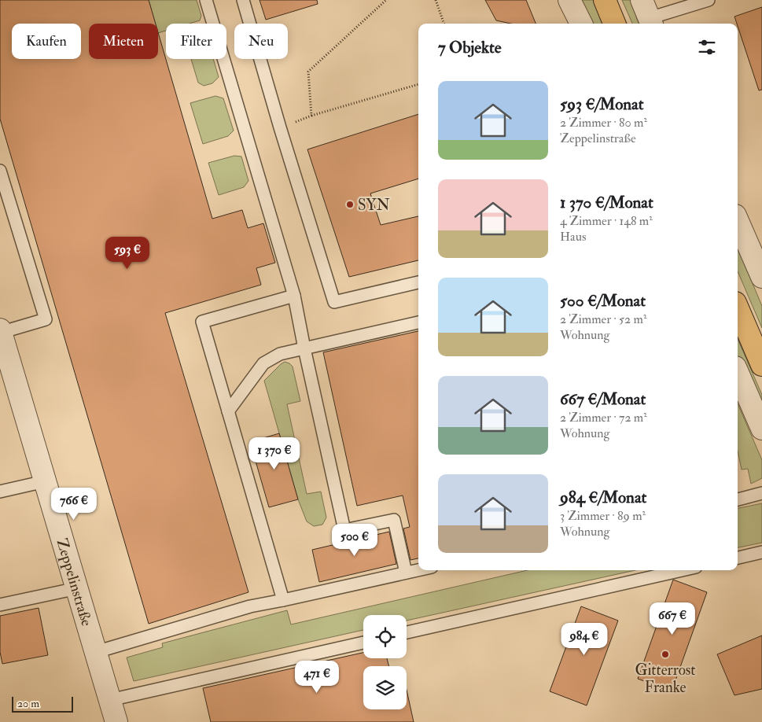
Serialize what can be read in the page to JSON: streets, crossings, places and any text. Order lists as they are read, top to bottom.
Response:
{
  "streets": {
    "street": ["Zeppelinstraße"]
  },
  "places": ["SYN", "Gitterrost Franke"],
  "scale_bar": "20 m",
  "page": {
    "chip": [
      "Kaufen",
      "Mieten",
      "Filter",
      "Neu"
    ],
    "heading": "7 Objekte",
    "list": [
      {
        "name": "593 €/Monat",
        "note": "2 Zimmer · 80 m² · Zeppelinstraße"
      },
      {
        "name": "1 370 €/Monat",
        "note": "4 Zimmer · 148 m² · Haus"
      },
      {
        "name": "500 €/Monat",
        "note": "2 Zimmer · 52 m² · Wohnung"
      },
      {
        "name": "667 €/Monat",
        "note": "2 Zimmer · 72 m² · Wohnung"
      },
      {
        "name": "984 €/Monat",
        "note": "3 Zimmer · 89 m² · Wohnung"
      }
    ],
    "price": [
      "593 €",
      "1 370 €",
      "766 €",
      "500 €",
      "667 €",
      "984 €",
      "471 €"
    ],
    "scale": "20 m"
  }
}
